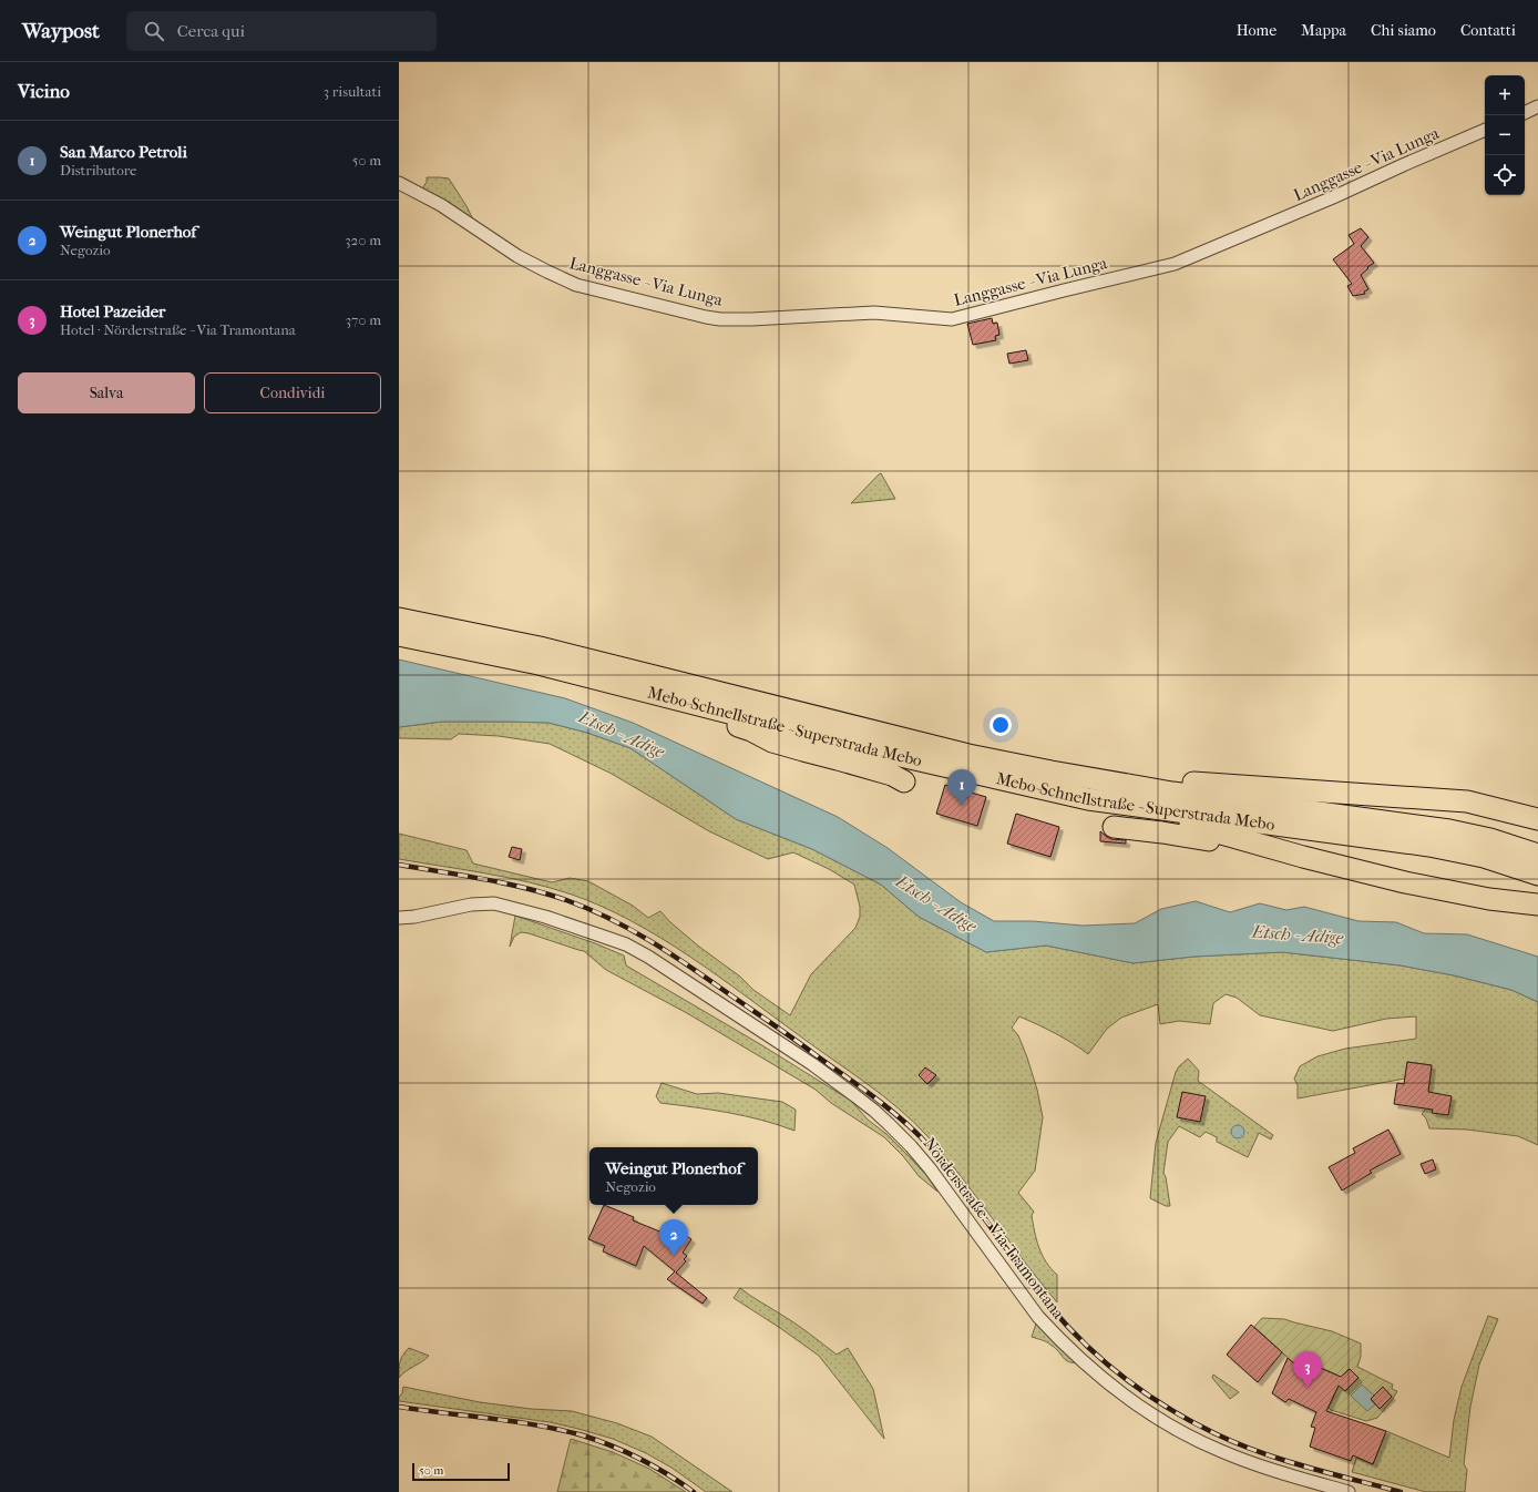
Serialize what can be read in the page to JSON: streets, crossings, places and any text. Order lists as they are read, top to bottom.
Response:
{
  "streets": {
    "highway": ["Mebo-Schnellstraße - Superstrada Mebo"],
    "street": ["Langgasse - Via Lunga", "Nörderstraße - Via Tramontana"]
  },
  "water": ["Etsch - Adige"],
  "scale_bar": "50 m",
  "page": {
    "header": "Waypost",
    "search": "Cerca qui",
    "nav": [
      "Home",
      "Mappa",
      "Chi siamo",
      "Contatti"
    ],
    "heading": ["Vicino", "3 risultati"],
    "map_buttons": ["+", "−"],
    "list": [
      {
        "mark": "1",
        "name": "San Marco Petroli",
        "note": "Distributore",
        "value": "50 m"
      },
      {
        "mark": "2",
        "name": "Weingut Plonerhof",
        "note": "Negozio",
        "value": "320 m"
      },
      {
        "mark": "3",
        "name": "Hotel Pazeider",
        "note": "Hotel · Nörderstraße - Via Tramontana",
        "value": "370 m"
      }
    ],
    "buttons": ["Salva", "Condividi"],
    "pins": ["1", "2", "3"],
    "popup": ["Weingut Plonerhof", "Negozio"],
    "scale": "50 m"
  }
}
